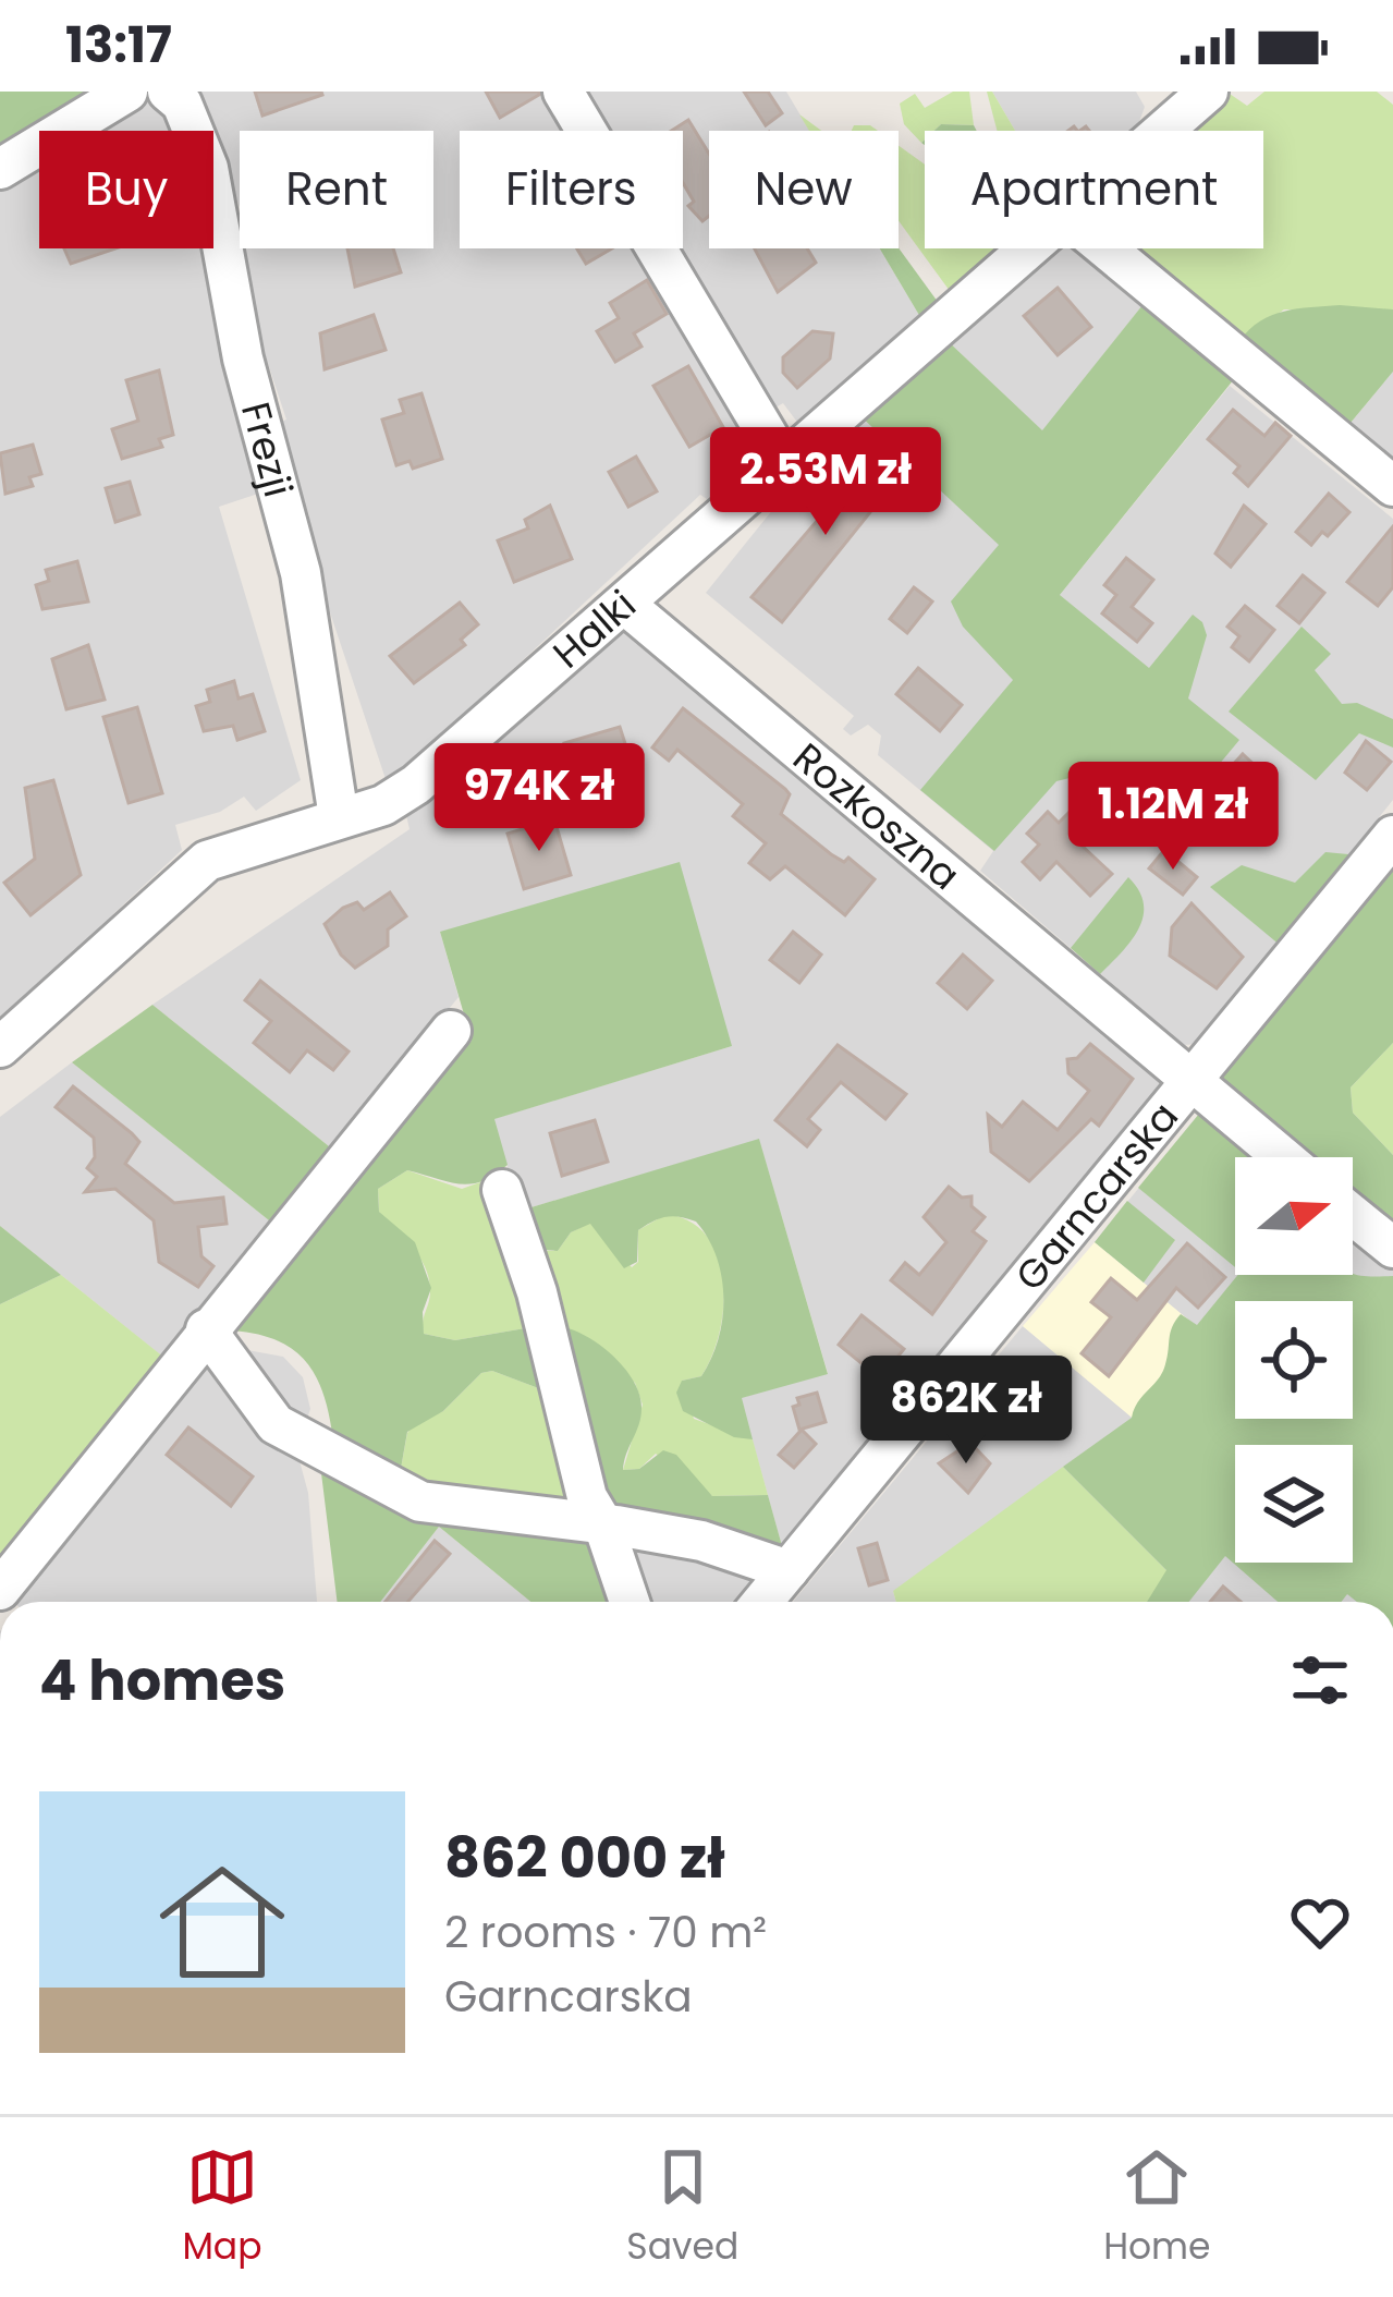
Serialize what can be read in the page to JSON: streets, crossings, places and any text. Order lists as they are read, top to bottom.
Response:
{
  "streets": {
    "street": [
      "Frezji",
      "Halki",
      "Rozkoszna",
      "Garncarska"
    ]
  },
  "crossings": [
    ["Frezji", "Halki"],
    ["Halki", "Rozkoszna"],
    ["Rozkoszna", "Garncarska"]
  ],
  "north": "right",
  "page": {
    "status": "13:17",
    "chip": [
      "Buy",
      "Rent",
      "Filters",
      "New",
      "Apartment"
    ],
    "price": [
      "2.53M zł",
      "974K zł",
      "1.12M zł",
      "862K zł"
    ],
    "heading": "4 homes",
    "list": [
      {
        "name": "862 000 zł",
        "note": "2 rooms · 70 m² · Garncarska"
      }
    ],
    "tabs": ["Map", "Saved", "Home"]
  }
}
